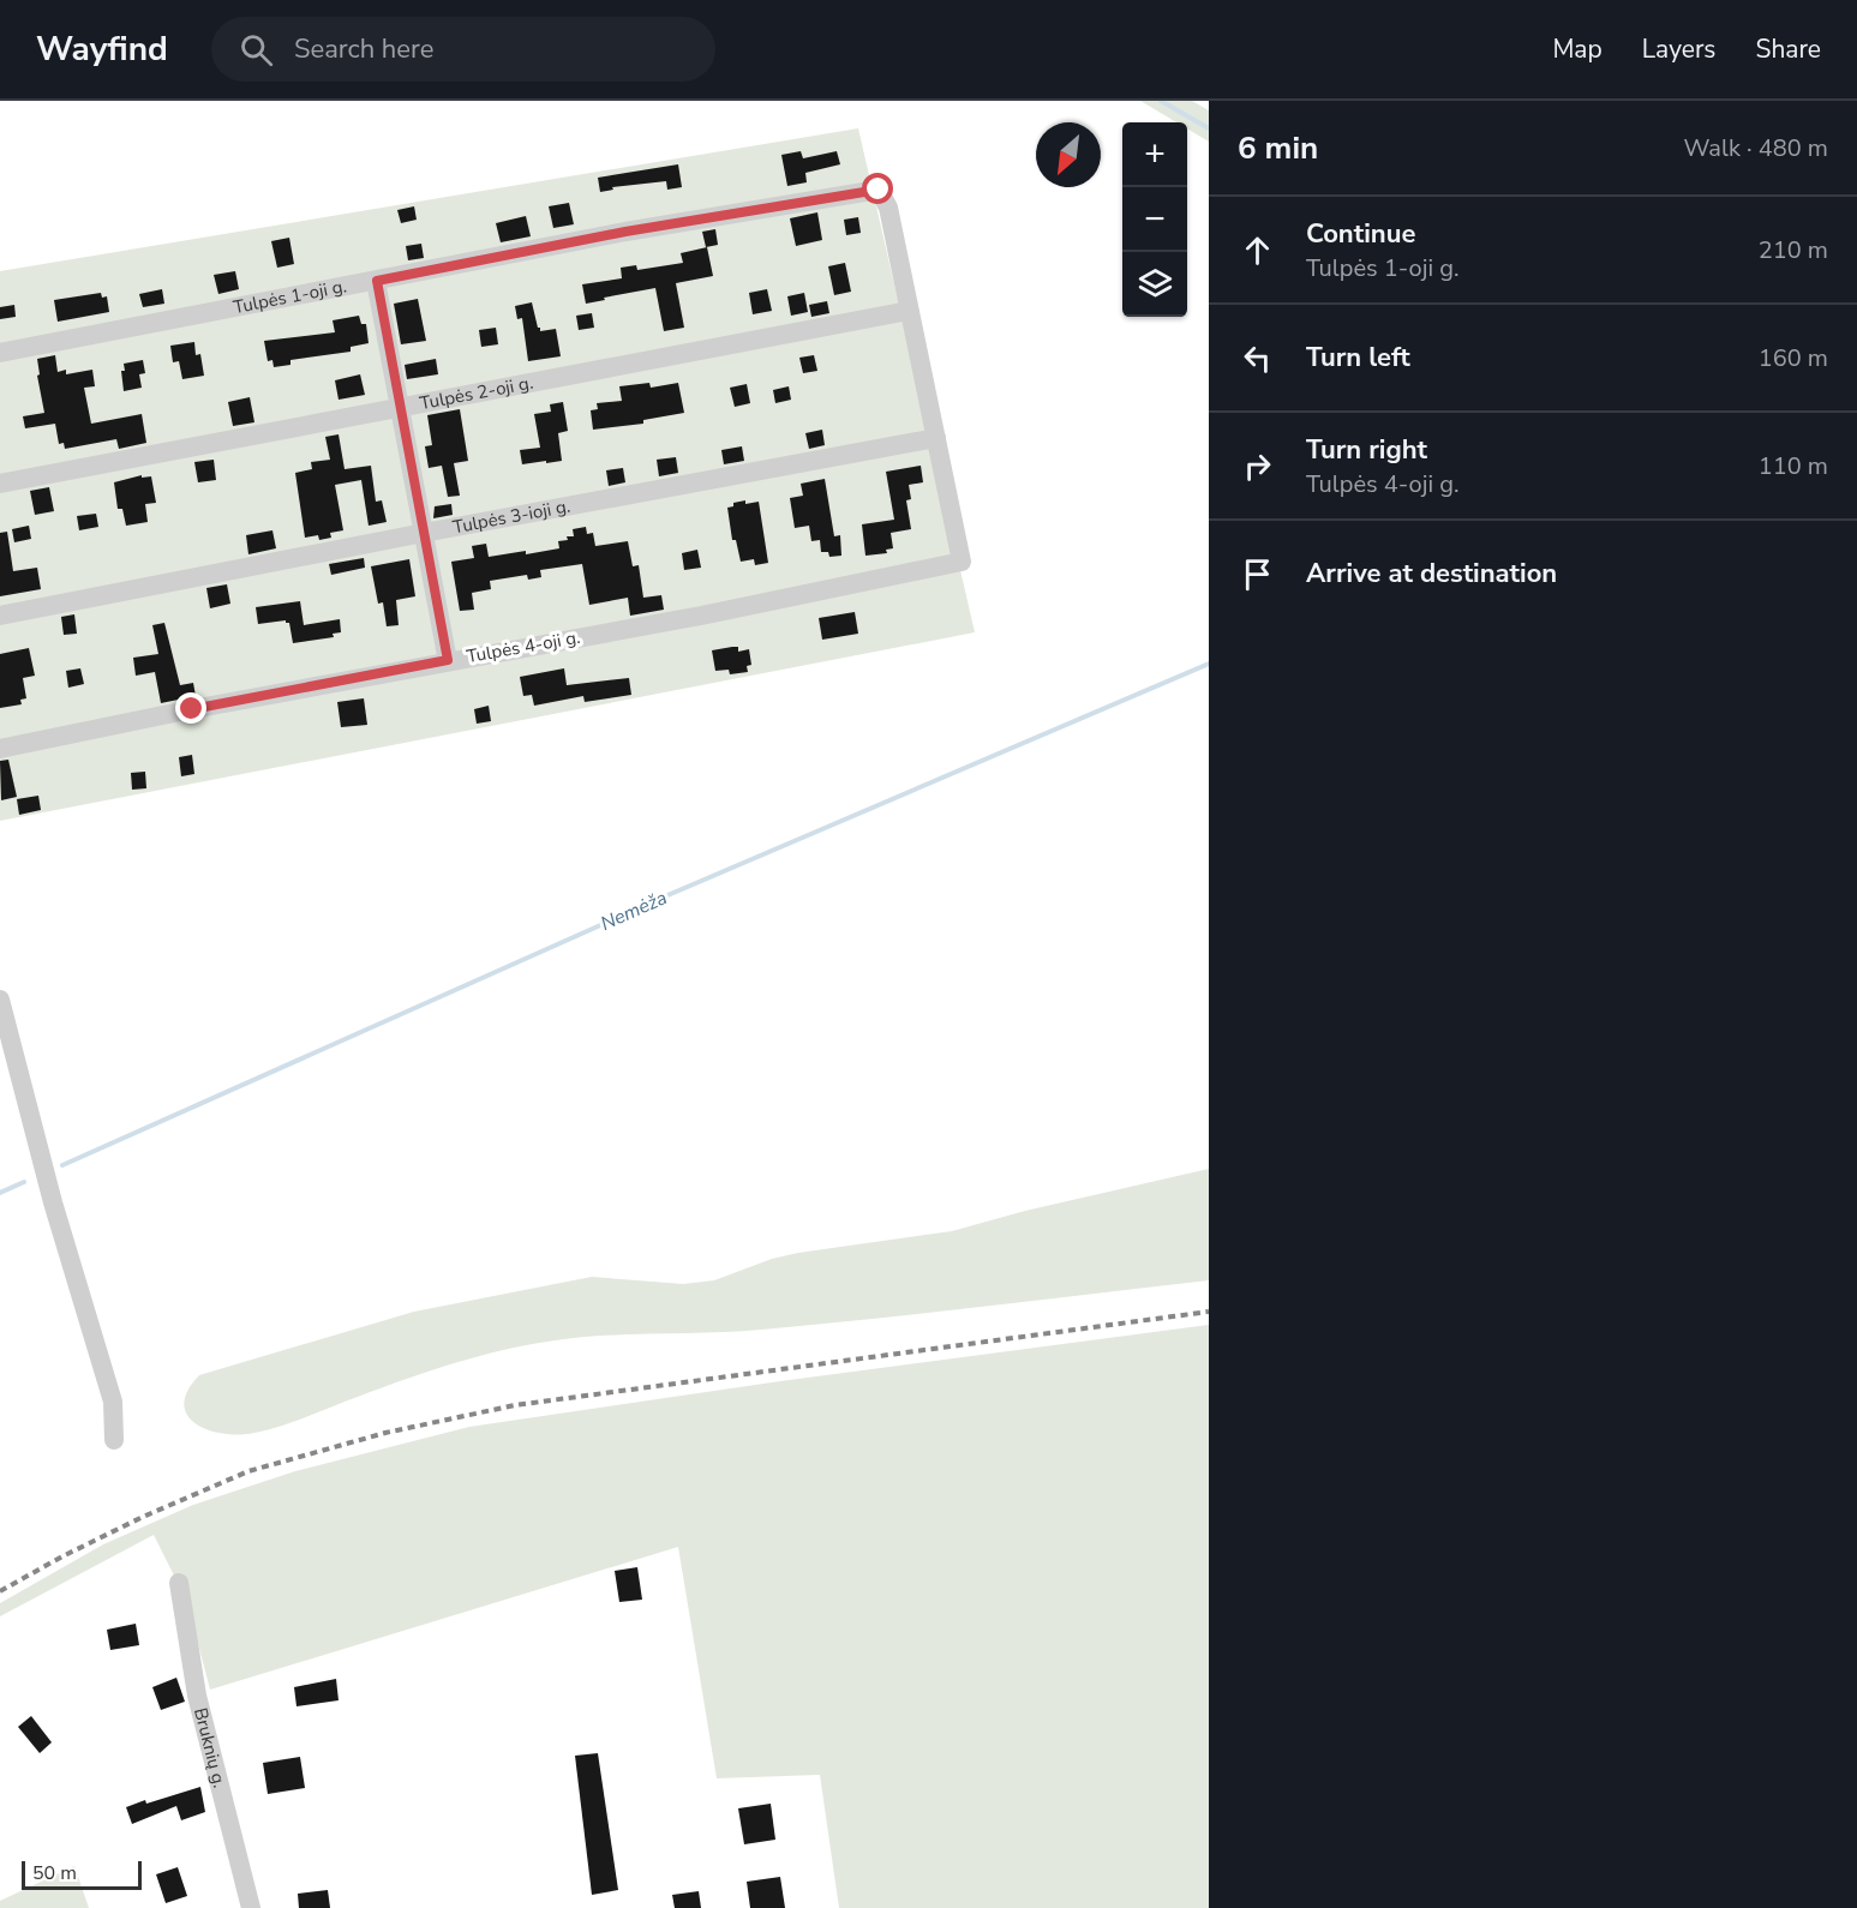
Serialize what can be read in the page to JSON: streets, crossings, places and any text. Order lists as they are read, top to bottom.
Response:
{
  "streets": {
    "street": [
      "Tulpės 1-oji g.",
      "Tulpės 2-oji g.",
      "Tulpės 3-ioji g.",
      "Tulpės 4-oji g.",
      "Bruknių g."
    ]
  },
  "crossings": [
    ["Tulpės 1-oji g.", "Tulpės 2-oji g."],
    ["Tulpės 3-ioji g.", "Tulpės 4-oji g."]
  ],
  "water": ["Nemėža"],
  "scale_bar": "50 m",
  "north": "bottom left",
  "page": {
    "header": "Wayfind",
    "search": "Search here",
    "nav": ["Map", "Layers", "Share"],
    "heading": ["6 min", "Walk · 480 m"],
    "map_buttons": ["+", "−"],
    "list": [
      ["Continue", "Tulpės 1-oji g.", "210 m"],
      ["Turn left", "160 m"],
      ["Turn right", "Tulpės 4-oji g.", "110 m"],
      "Arrive at destination"
    ],
    "scale": "50 m"
  }
}
